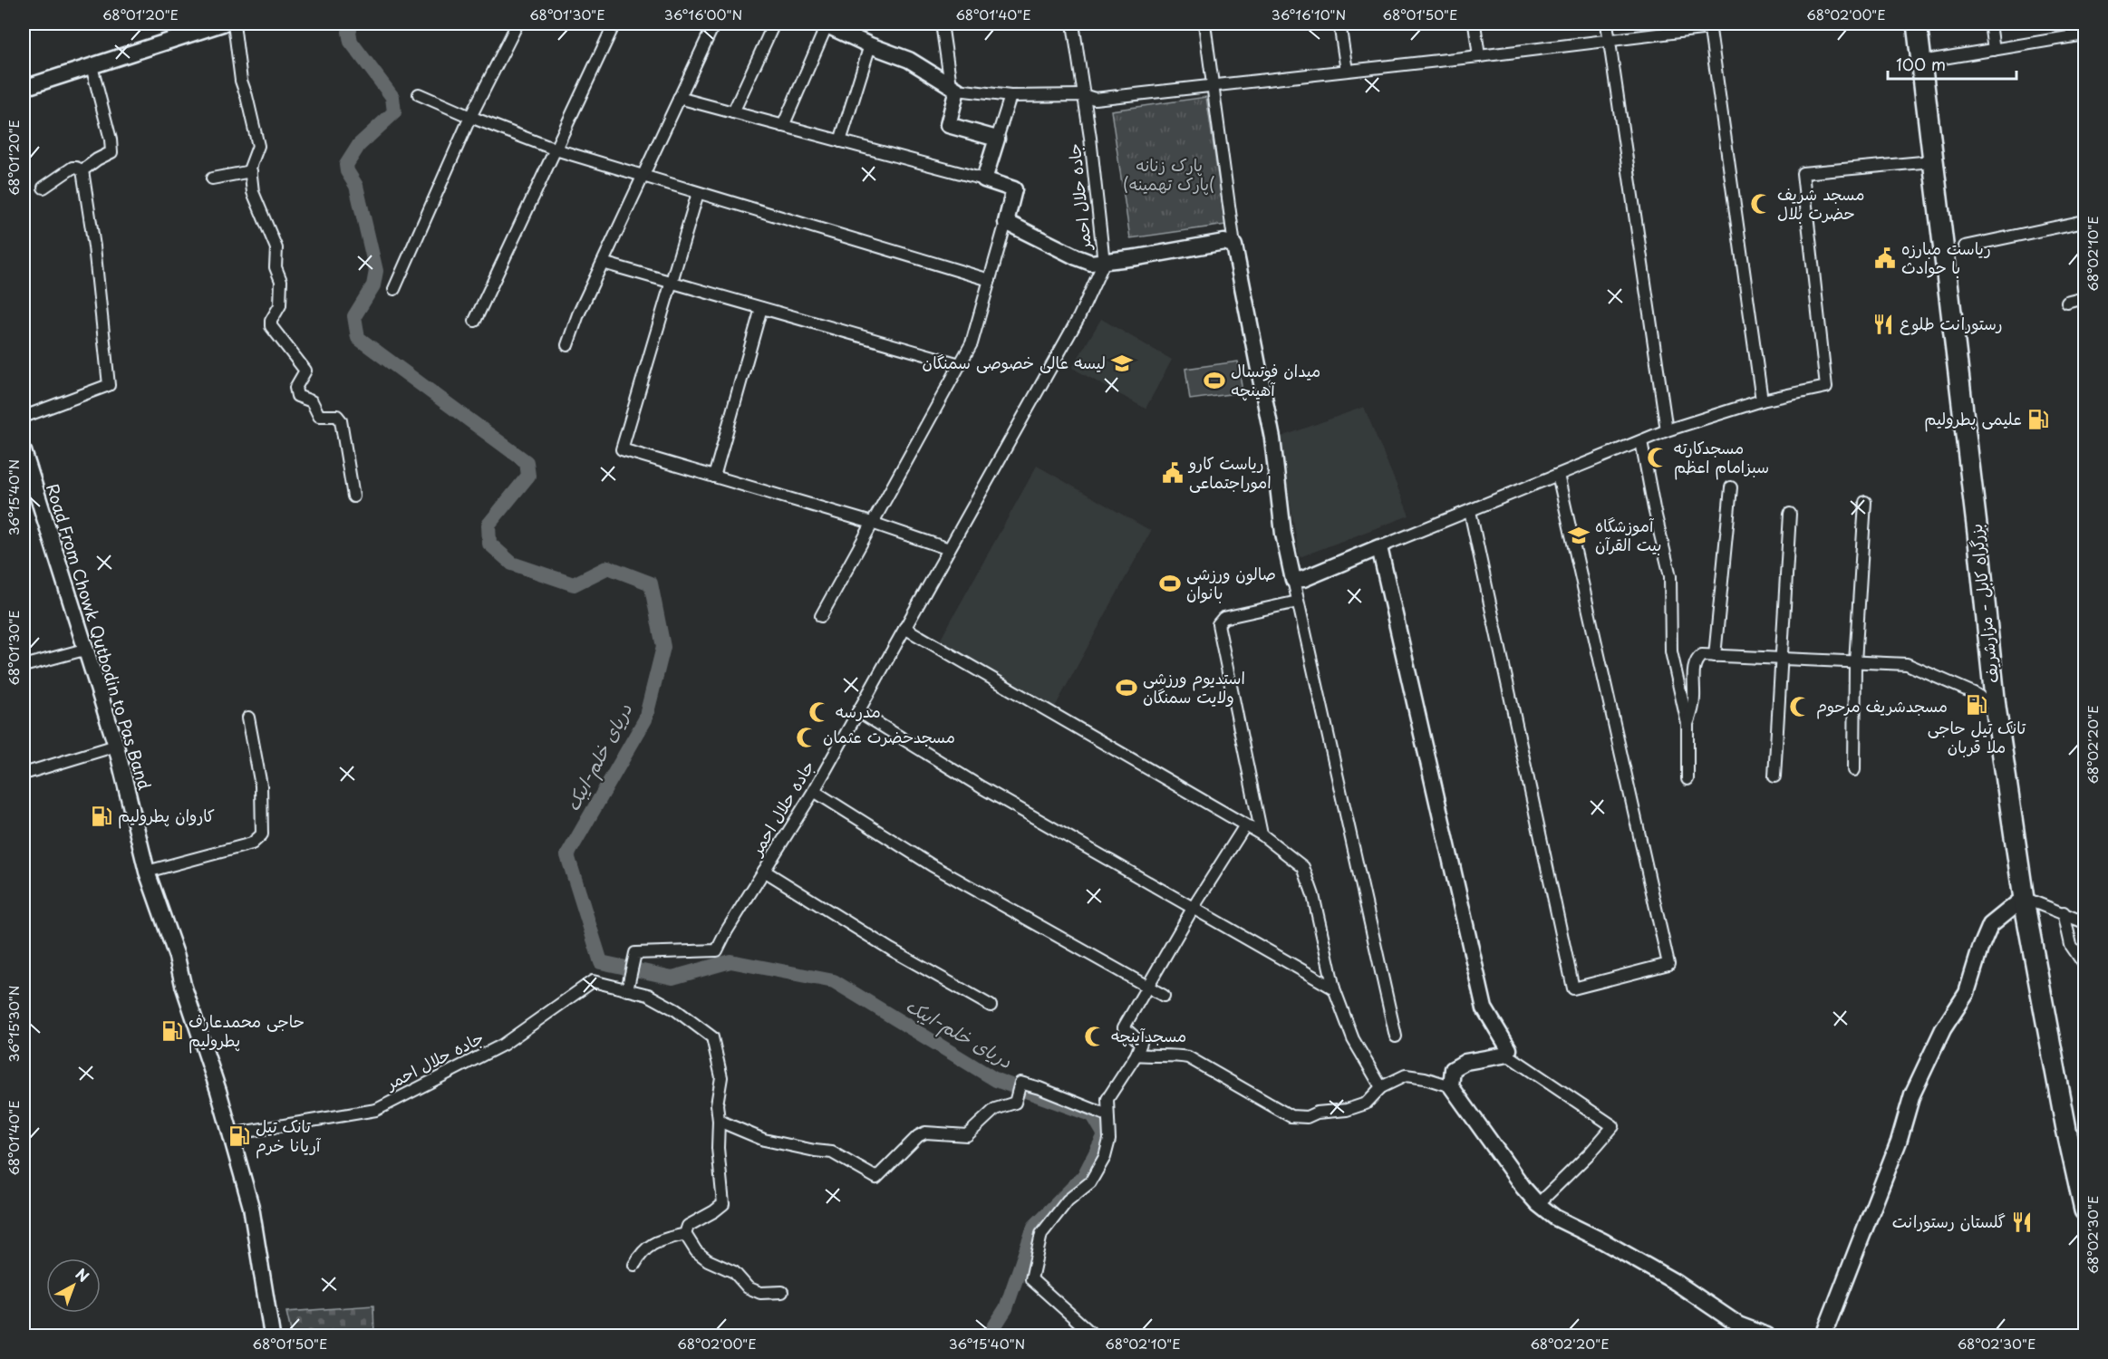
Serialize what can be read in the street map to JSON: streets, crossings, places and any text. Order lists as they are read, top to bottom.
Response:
{
  "streets": {
    "highway": ["بزرگراه کابل - مزارشریف"],
    "street": ["جاده حلال احمر", "Road From Chowk Qutbodin to Pas Band"]
  },
  "crossings": [
    ["جاده حلال احمر", "Road From Chowk Qutbodin to Pas Band"]
  ],
  "water": ["دریای خلم-ایبک"],
  "parks": ["پارک زنانه (پارک تهمینه("],
  "places": {
    "mosque": [
      "مسجد شریف حضرت بلال",
      "مسجدکارته سبزامام اعظم",
      "مسجدشریف مرحوم",
      "مدرسه",
      "مسجدحضرت عثمان",
      "مسجدآینچه"
    ],
    "public building": ["ریاست مبارزه با حوادث", "ریاست کارو اموراجتماعی"],
    "restaurant": ["رستورانت طلوع", "گلستان رستورانت"],
    "school or university": ["لیسه عالی خصوصی سمنگان", "آموزشگاه بیت القرآن"],
    "sports": ["میدان فوتسال آهینچه", "صالون ورزشی بانوان", "استدیوم ورزشی ولایت سمنگان"],
    "fuel station": [
      "علیمی پطرولیم",
      "تانک تیل حاجی ملا قربان",
      "کاروان پطرولیم",
      "حاجی محمدعارف پطرولیم",
      "تانک تیل آریانا خرم"
    ]
  },
  "scale_bar": "100 m",
  "north": "top right",
  "coordinates": [
    "68°01'20\"E",
    "68°01'30\"E",
    "36°16'00\"N",
    "68°01'40\"E",
    "36°16'10\"N",
    "68°01'50\"E",
    "68°02'00\"E",
    "68°02'10\"E",
    "36°15'40\"N",
    "68°02'20\"E",
    "36°15'30\"N",
    "68°02'30\"E"
  ]
}
